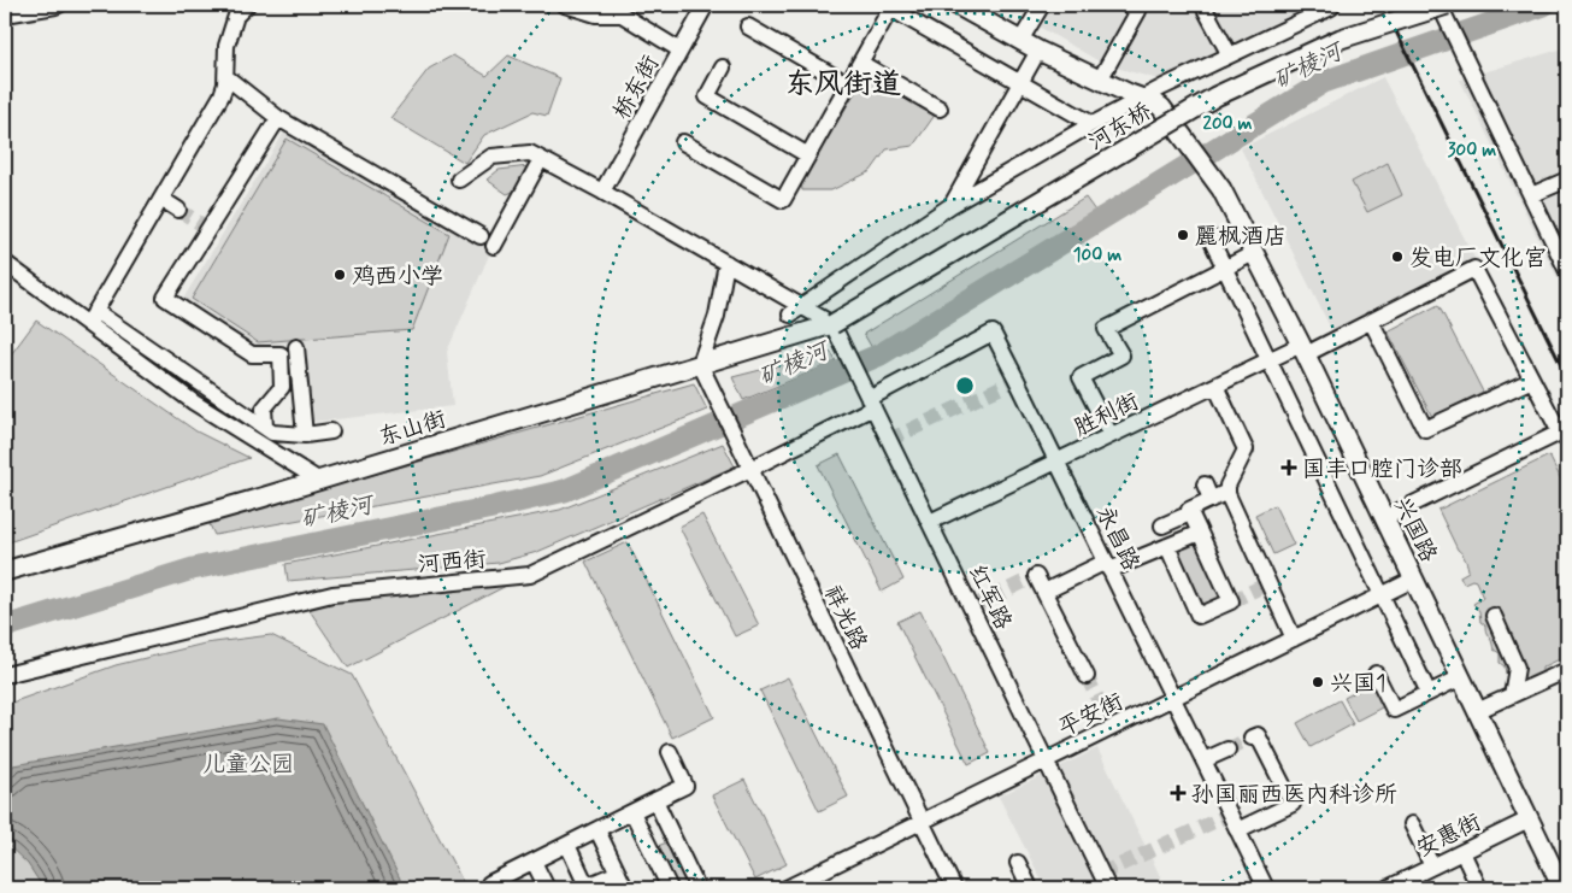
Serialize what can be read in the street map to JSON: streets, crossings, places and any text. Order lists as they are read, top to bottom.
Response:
{
  "streets": {
    "main road": ["河东桥", "东山街", "兴国路"],
    "street": [
      "桥东街",
      "胜利街",
      "永昌路",
      "河西街",
      "红军路",
      "祥光路",
      "平安街",
      "安惠街"
    ]
  },
  "crossings": [
    ["河东桥", "东山街"],
    ["河东桥", "红军路"],
    ["胜利街", "兴国路"],
    ["胜利街", "永昌路"],
    ["胜利街", "红军路"],
    ["东山街", "红军路"],
    ["东山街", "祥光路"],
    ["兴国路", "平安街"],
    ["兴国路", "安惠街"],
    ["永昌路", "河西街"],
    ["永昌路", "红军路"],
    ["永昌路", "平安街"],
    ["河西街", "红军路"],
    ["河西街", "祥光路"],
    ["红军路", "平安街"],
    ["祥光路", "平安街"]
  ],
  "districts": ["东风街道"],
  "water": ["矿棱河"],
  "parks": ["儿童公园"],
  "places": {
    "other": [
      "麗枫酒店",
      "发电厂文化宫",
      "鸡西小学",
      "兴国1"
    ],
    "health": ["国丰口腔门诊部", "孙国丽西医内科诊所"]
  },
  "rings": ["200 m", "300 m", "100 m"]
}
